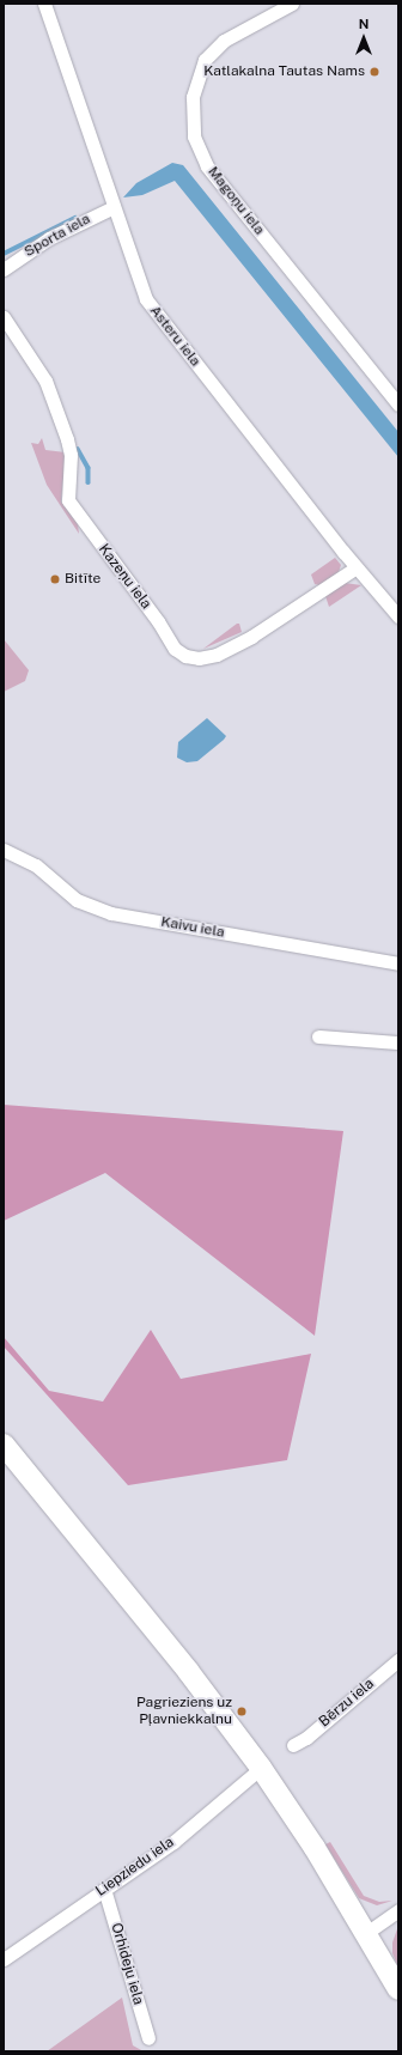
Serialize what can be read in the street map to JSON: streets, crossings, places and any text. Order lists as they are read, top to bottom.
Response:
{
  "streets": {
    "street": [
      "Magoņu iela",
      "Sporta iela",
      "Asteru iela",
      "Kazeņu iela",
      "Kaivu iela",
      "Bērzu iela",
      "Liepziedu iela",
      "Orhideju iela"
    ]
  },
  "crossings": [
    ["Sporta iela", "Asteru iela"],
    ["Asteru iela", "Kazeņu iela"],
    ["Liepziedu iela", "Orhideju iela"]
  ],
  "places": ["Katlakalna Tautas Nams", "Bitīte", "Pagrieziens uz Pļavniekkalnu"],
  "north": "top"
}
